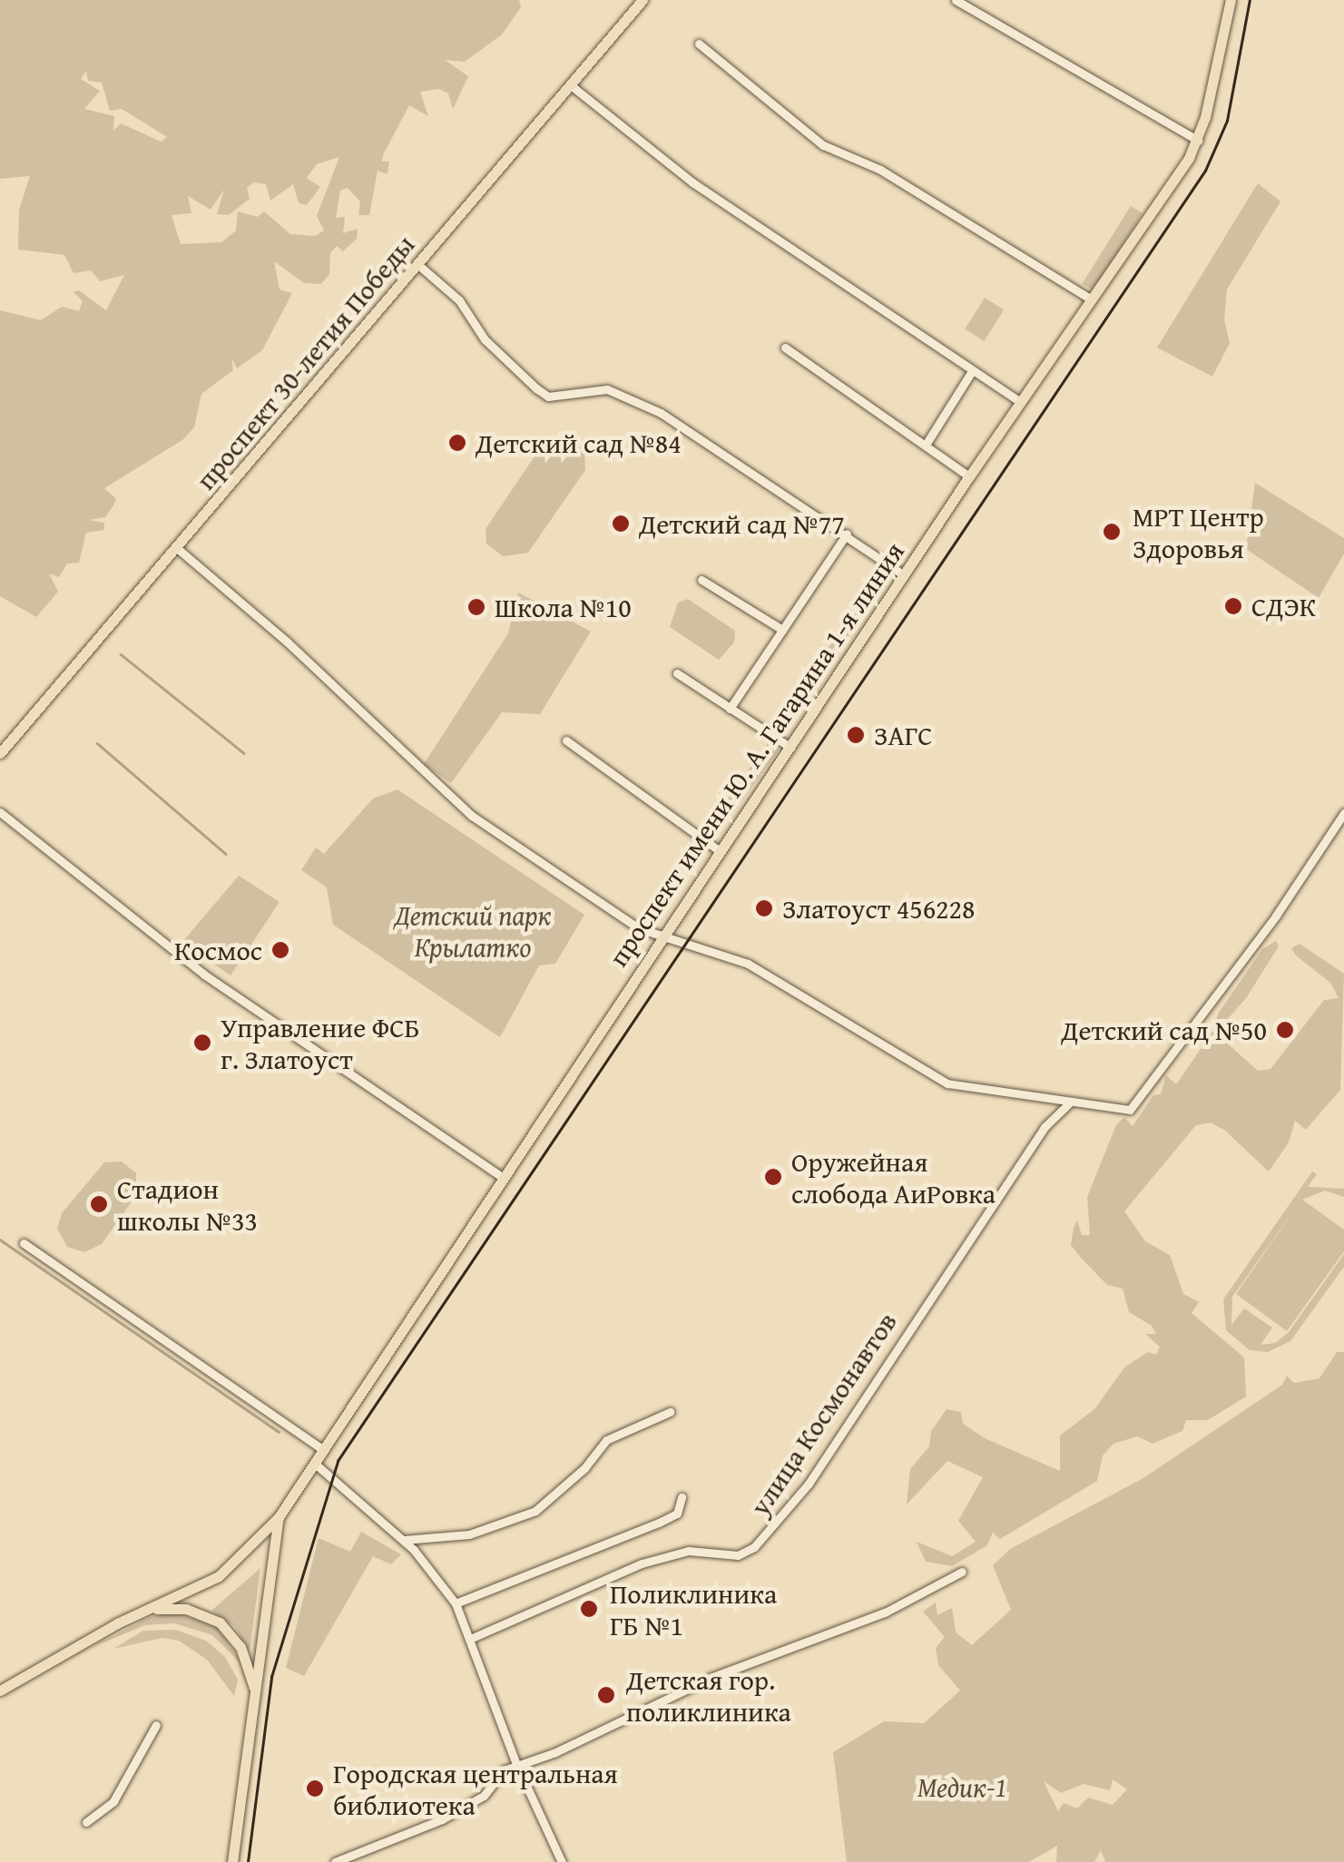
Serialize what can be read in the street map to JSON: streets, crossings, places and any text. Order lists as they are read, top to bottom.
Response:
{
  "streets": {
    "main road": ["проспект 30-летия Победы", "проспект имени Ю. А. Гагарина 1-я линия"],
    "street": ["улица Космонавтов"]
  },
  "parks": ["Детский парк Крылатко", "Медик-1"],
  "places": [
    "Детский сад №84",
    "Детский сад №77",
    "МРТ Центр Здоровья",
    "СДЭК",
    "Школа №10",
    "ЗАГС",
    "Златоуст 456228",
    "Космос",
    "Детский сад №50",
    "Управление ФСБ г. Златоуст",
    "Оружейная слобода АиРовка",
    "Стадион школы №33",
    "Поликлиника ГБ №1",
    "Детская гор. поликлиника",
    "Городская центральная библиотека"
  ]
}
